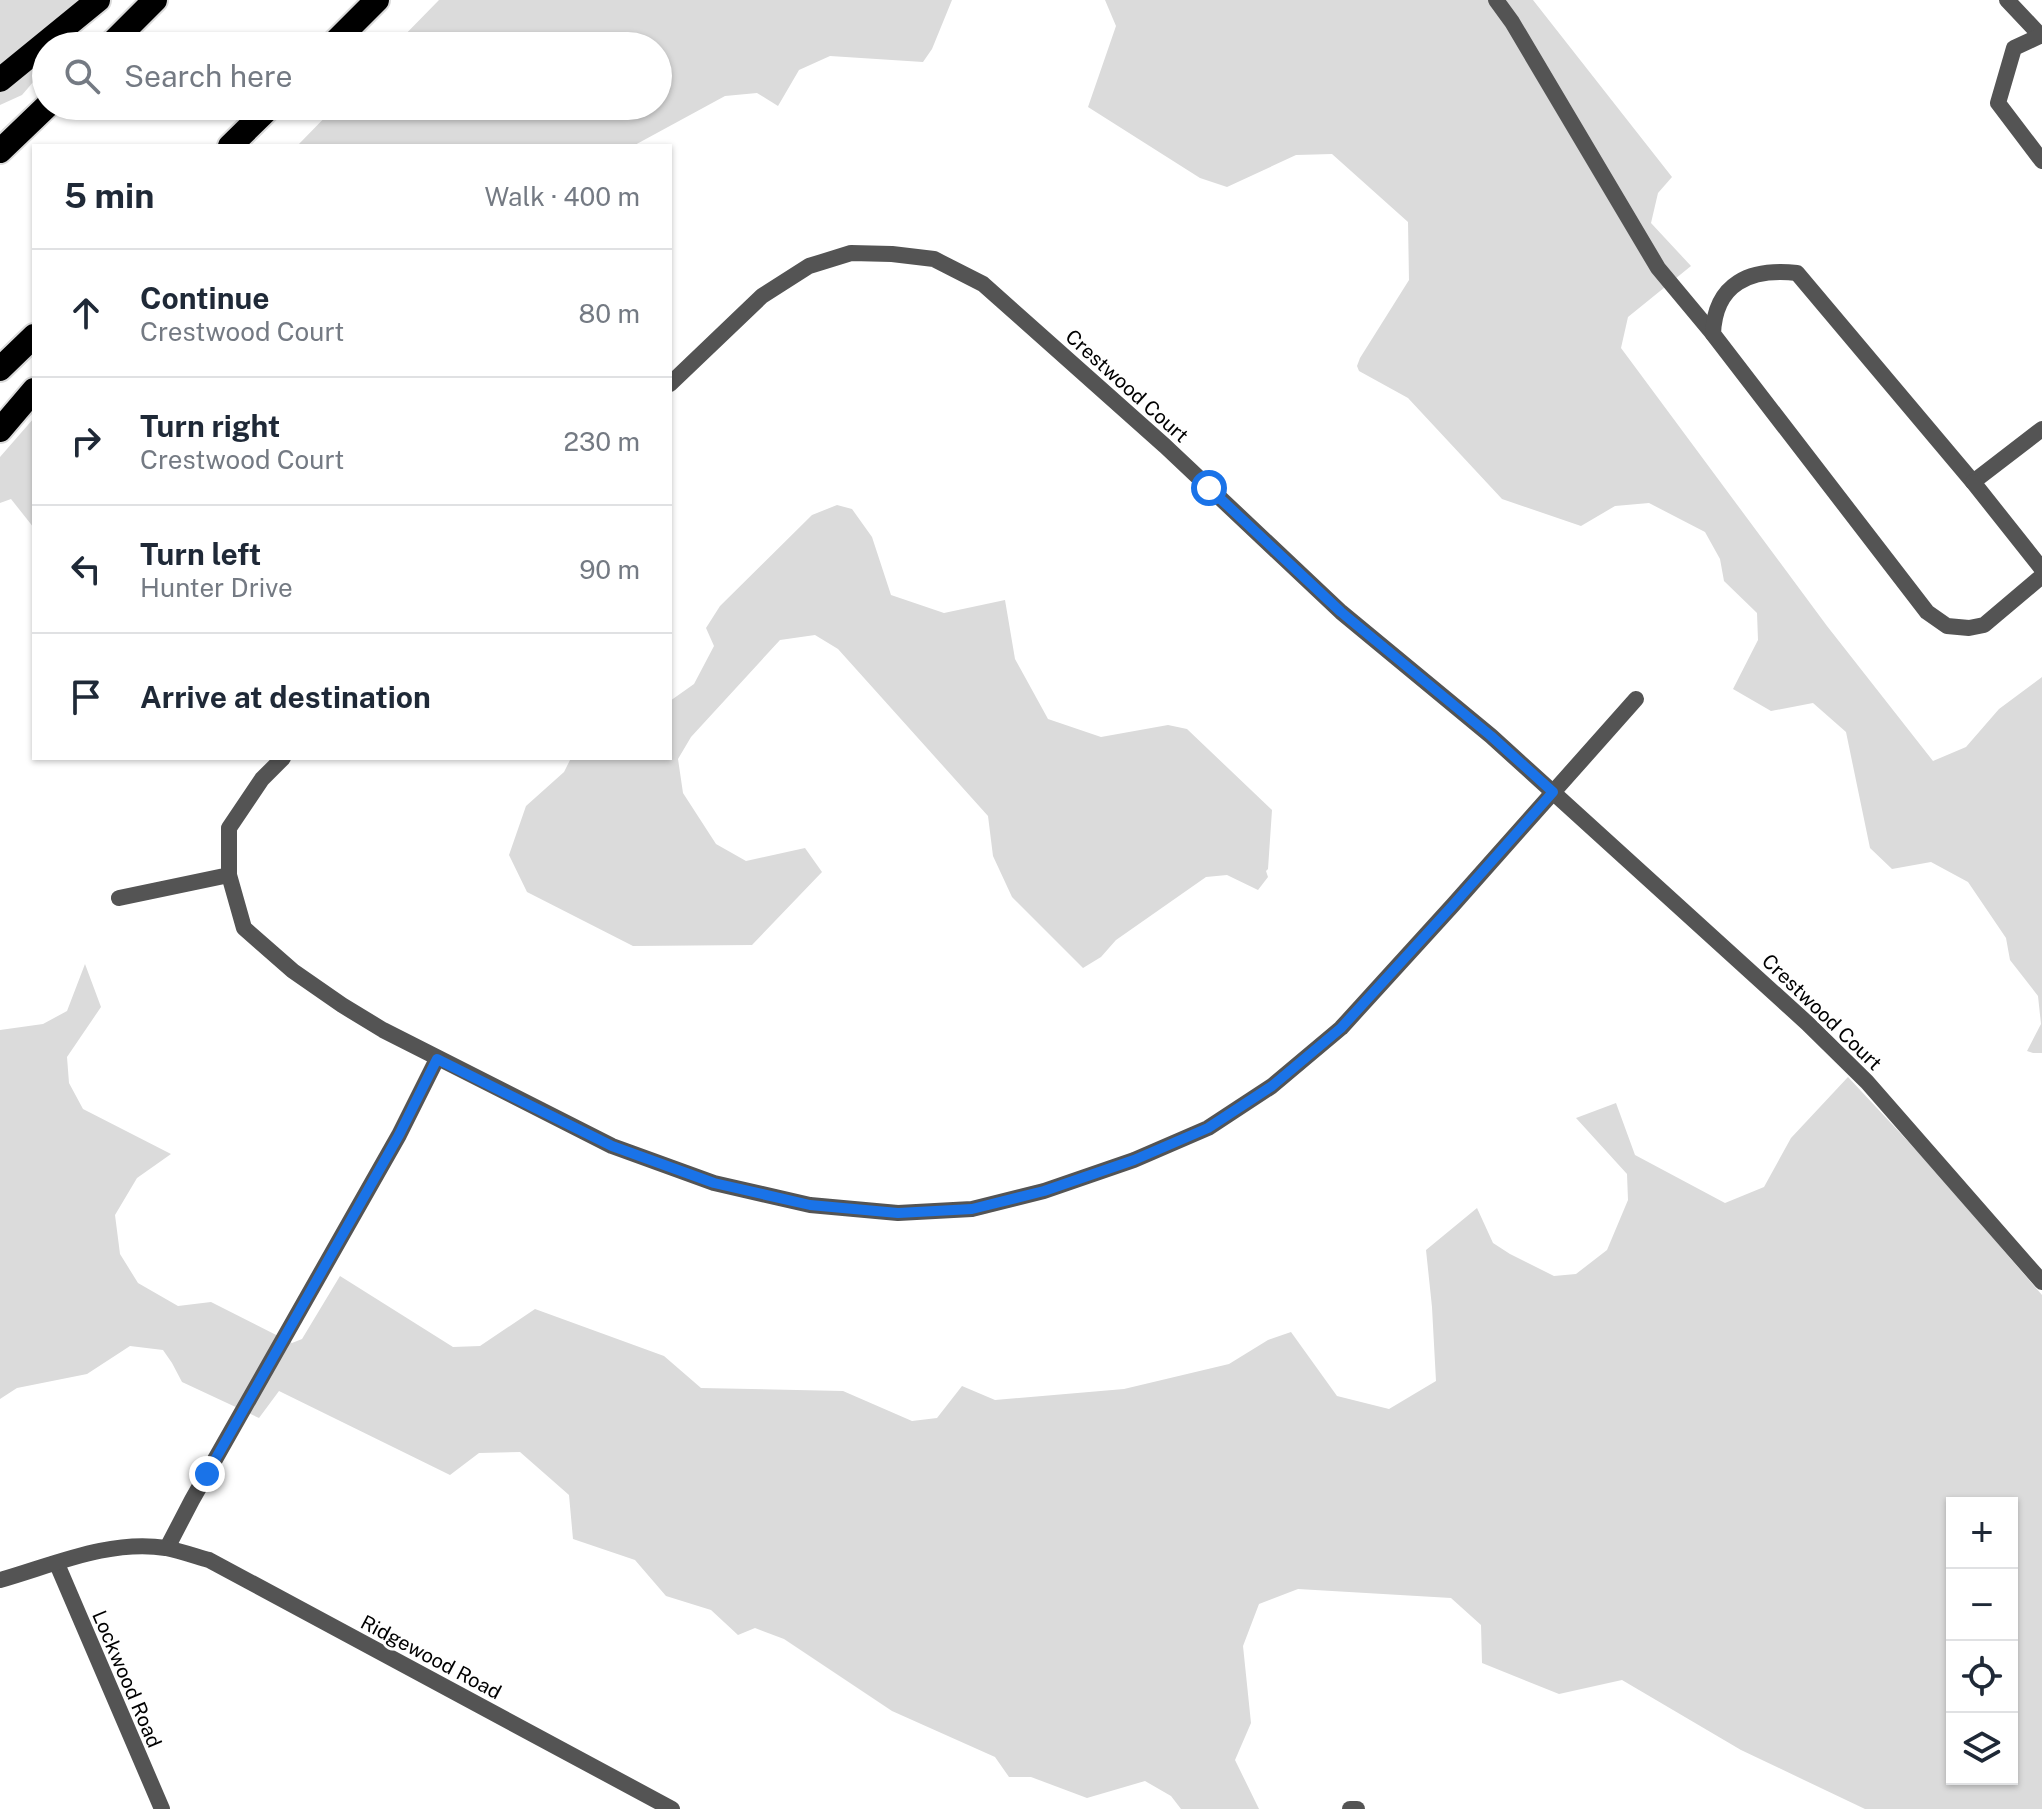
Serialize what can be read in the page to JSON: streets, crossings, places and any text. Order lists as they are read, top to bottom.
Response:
{
  "streets": {
    "street": ["Crestwood Court", "Ridgewood Road", "Lockwood Road"]
  },
  "crossings": [
    ["Ridgewood Road", "Lockwood Road"]
  ],
  "page": {
    "search": "Search here",
    "heading": ["5 min", "Walk · 400 m"],
    "list": [
      ["Continue", "Crestwood Court", "80 m"],
      ["Turn right", "Crestwood Court", "230 m"],
      ["Turn left", "Hunter Drive", "90 m"],
      "Arrive at destination"
    ],
    "map_buttons": ["+", "−"]
  }
}
